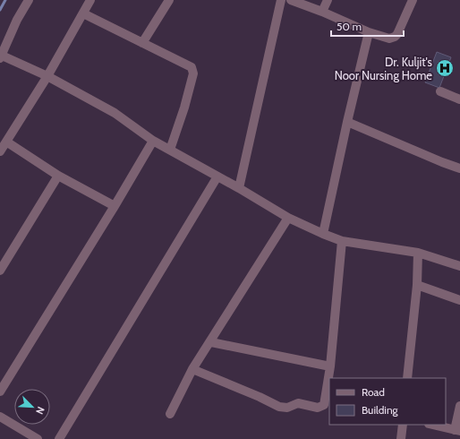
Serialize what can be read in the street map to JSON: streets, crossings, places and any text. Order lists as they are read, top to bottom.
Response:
{
  "places": {
    "hospital": ["Dr. Kuljit's Noor Nursing Home"]
  },
  "legend": ["Road", "Building"],
  "scale_bar": "50 m",
  "north": "bottom right"
}
